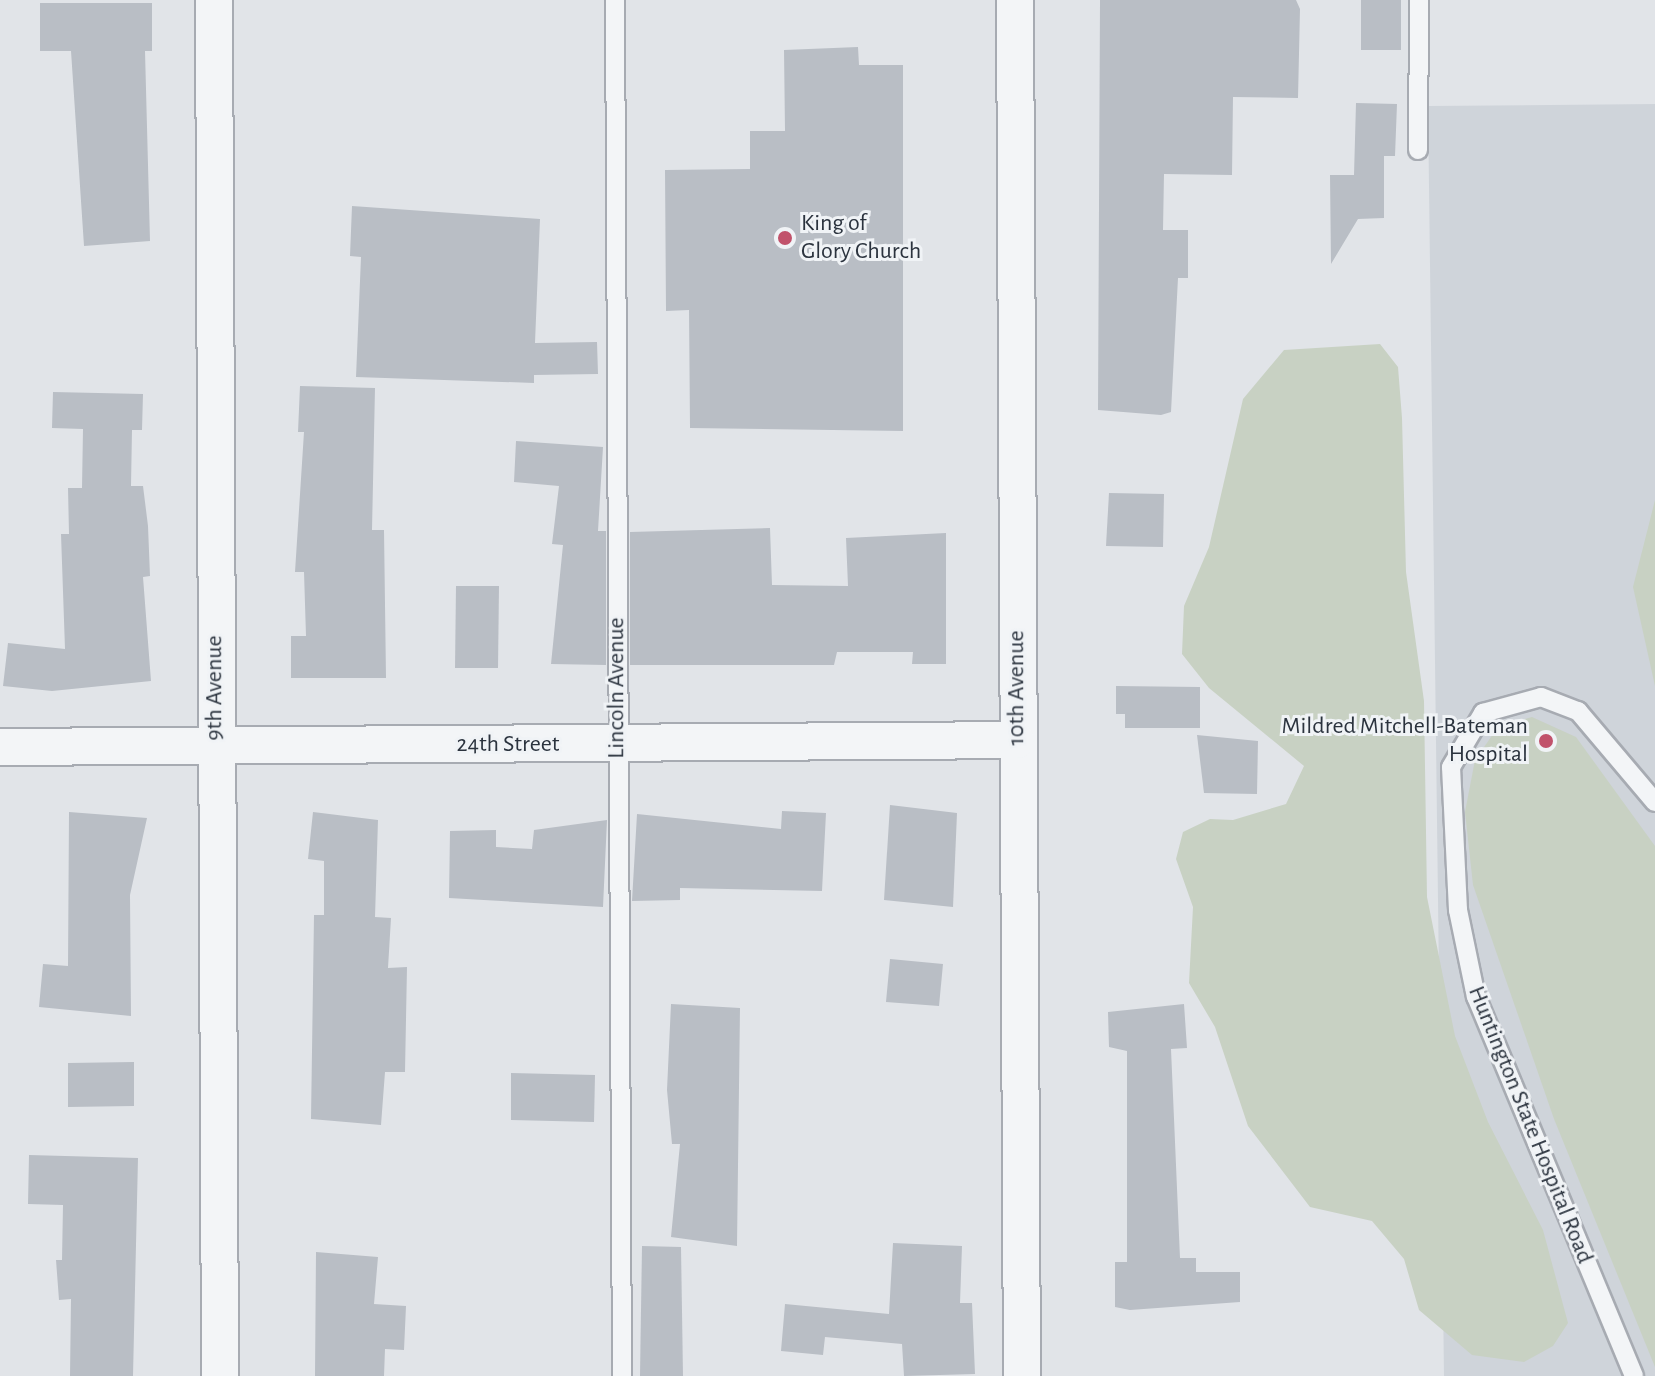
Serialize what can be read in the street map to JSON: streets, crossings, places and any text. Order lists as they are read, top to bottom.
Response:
{
  "streets": {
    "street": ["9th Avenue", "10th Avenue", "24th Street"],
    "lane": ["Lincoln Avenue", "Huntington State Hospital Road"]
  },
  "crossings": [
    ["9th Avenue", "24th Street"],
    ["Lincoln Avenue", "24th Street"],
    ["10th Avenue", "24th Street"]
  ],
  "places": ["King of Glory Church", "Mildred Mitchell-Bateman Hospital"]
}
